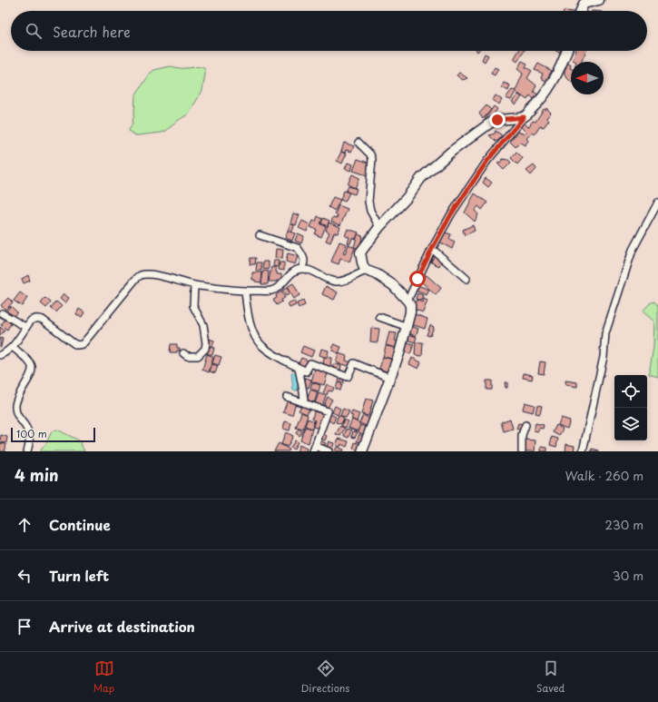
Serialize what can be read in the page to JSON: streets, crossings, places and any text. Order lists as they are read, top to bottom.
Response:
{
  "scale_bar": "100 m",
  "north": "left",
  "page": {
    "search": "Search here",
    "scale": "100 m",
    "heading": ["4 min", "Walk · 260 m"],
    "list": [
      ["Continue", "230 m"],
      ["Turn left", "30 m"],
      "Arrive at destination"
    ],
    "nav": ["Map", "Directions", "Saved"]
  }
}
